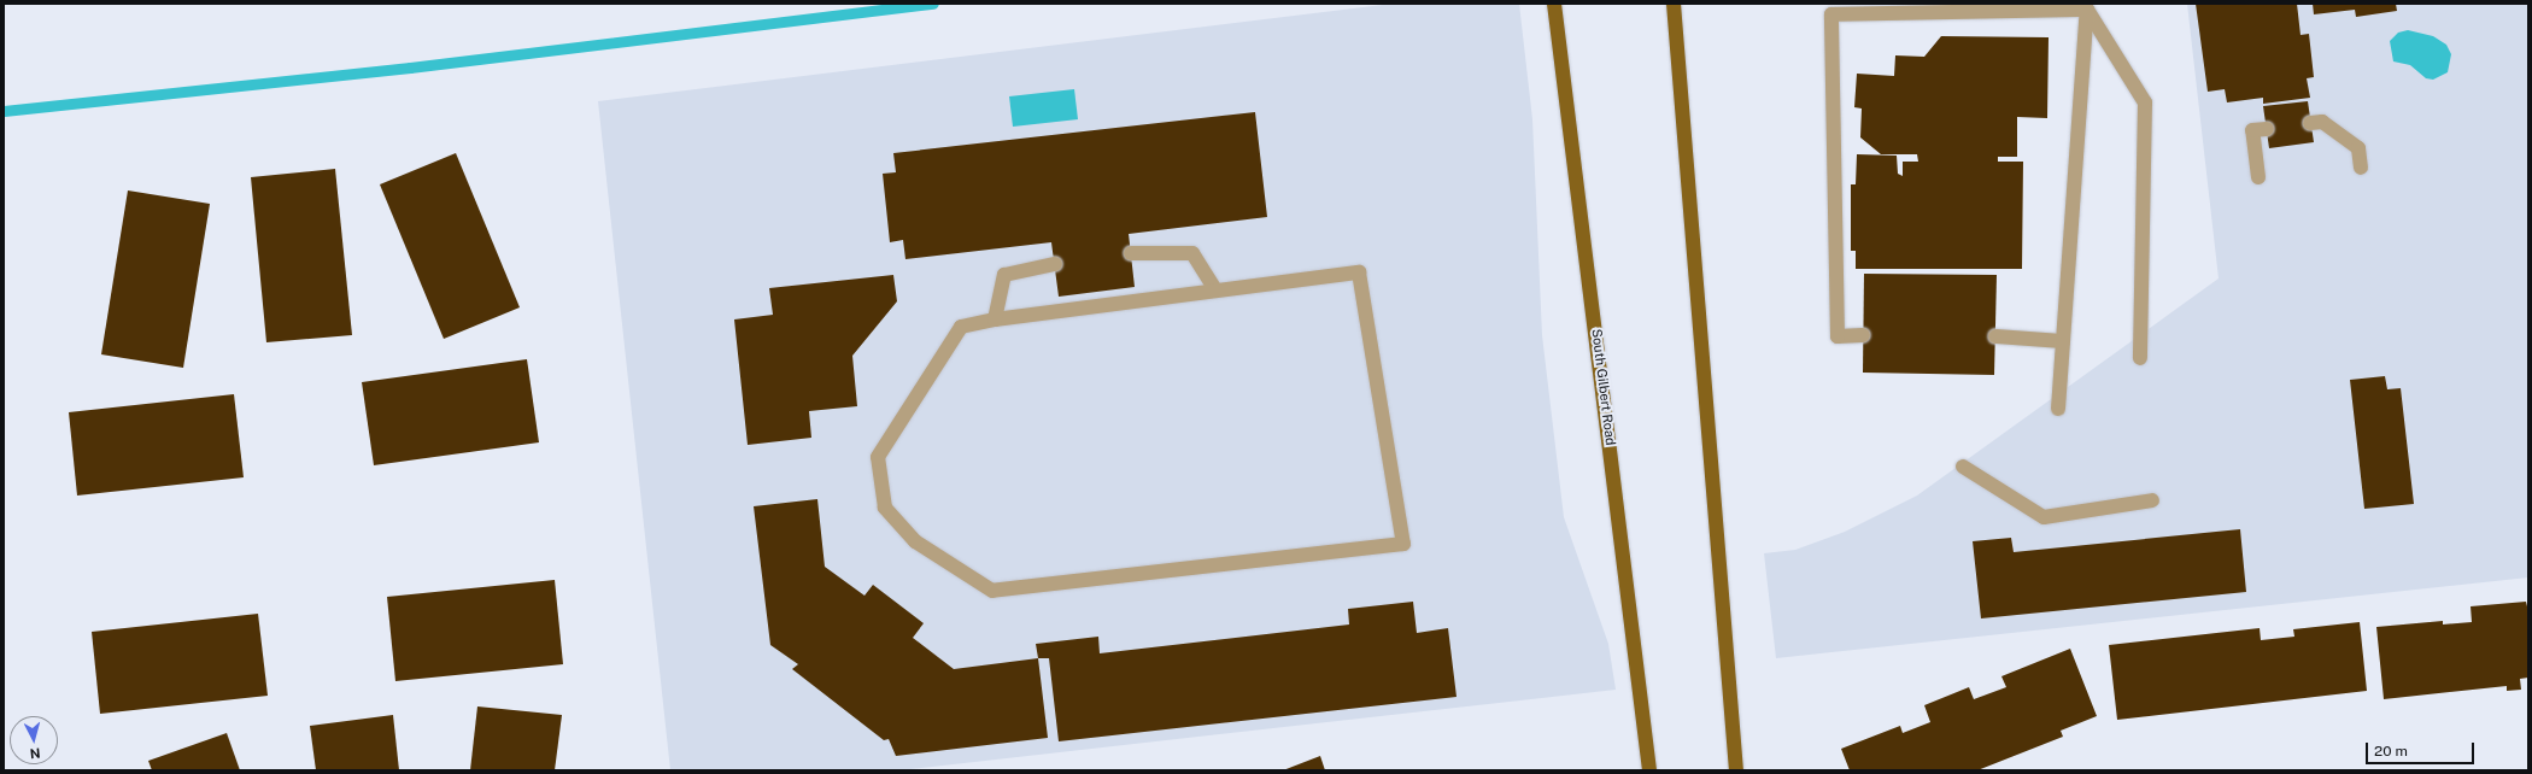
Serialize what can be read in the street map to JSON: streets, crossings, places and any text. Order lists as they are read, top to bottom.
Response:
{
  "streets": {
    "main road": ["South Gilbert Road"]
  },
  "scale_bar": "20 m",
  "north": "bottom"
}
